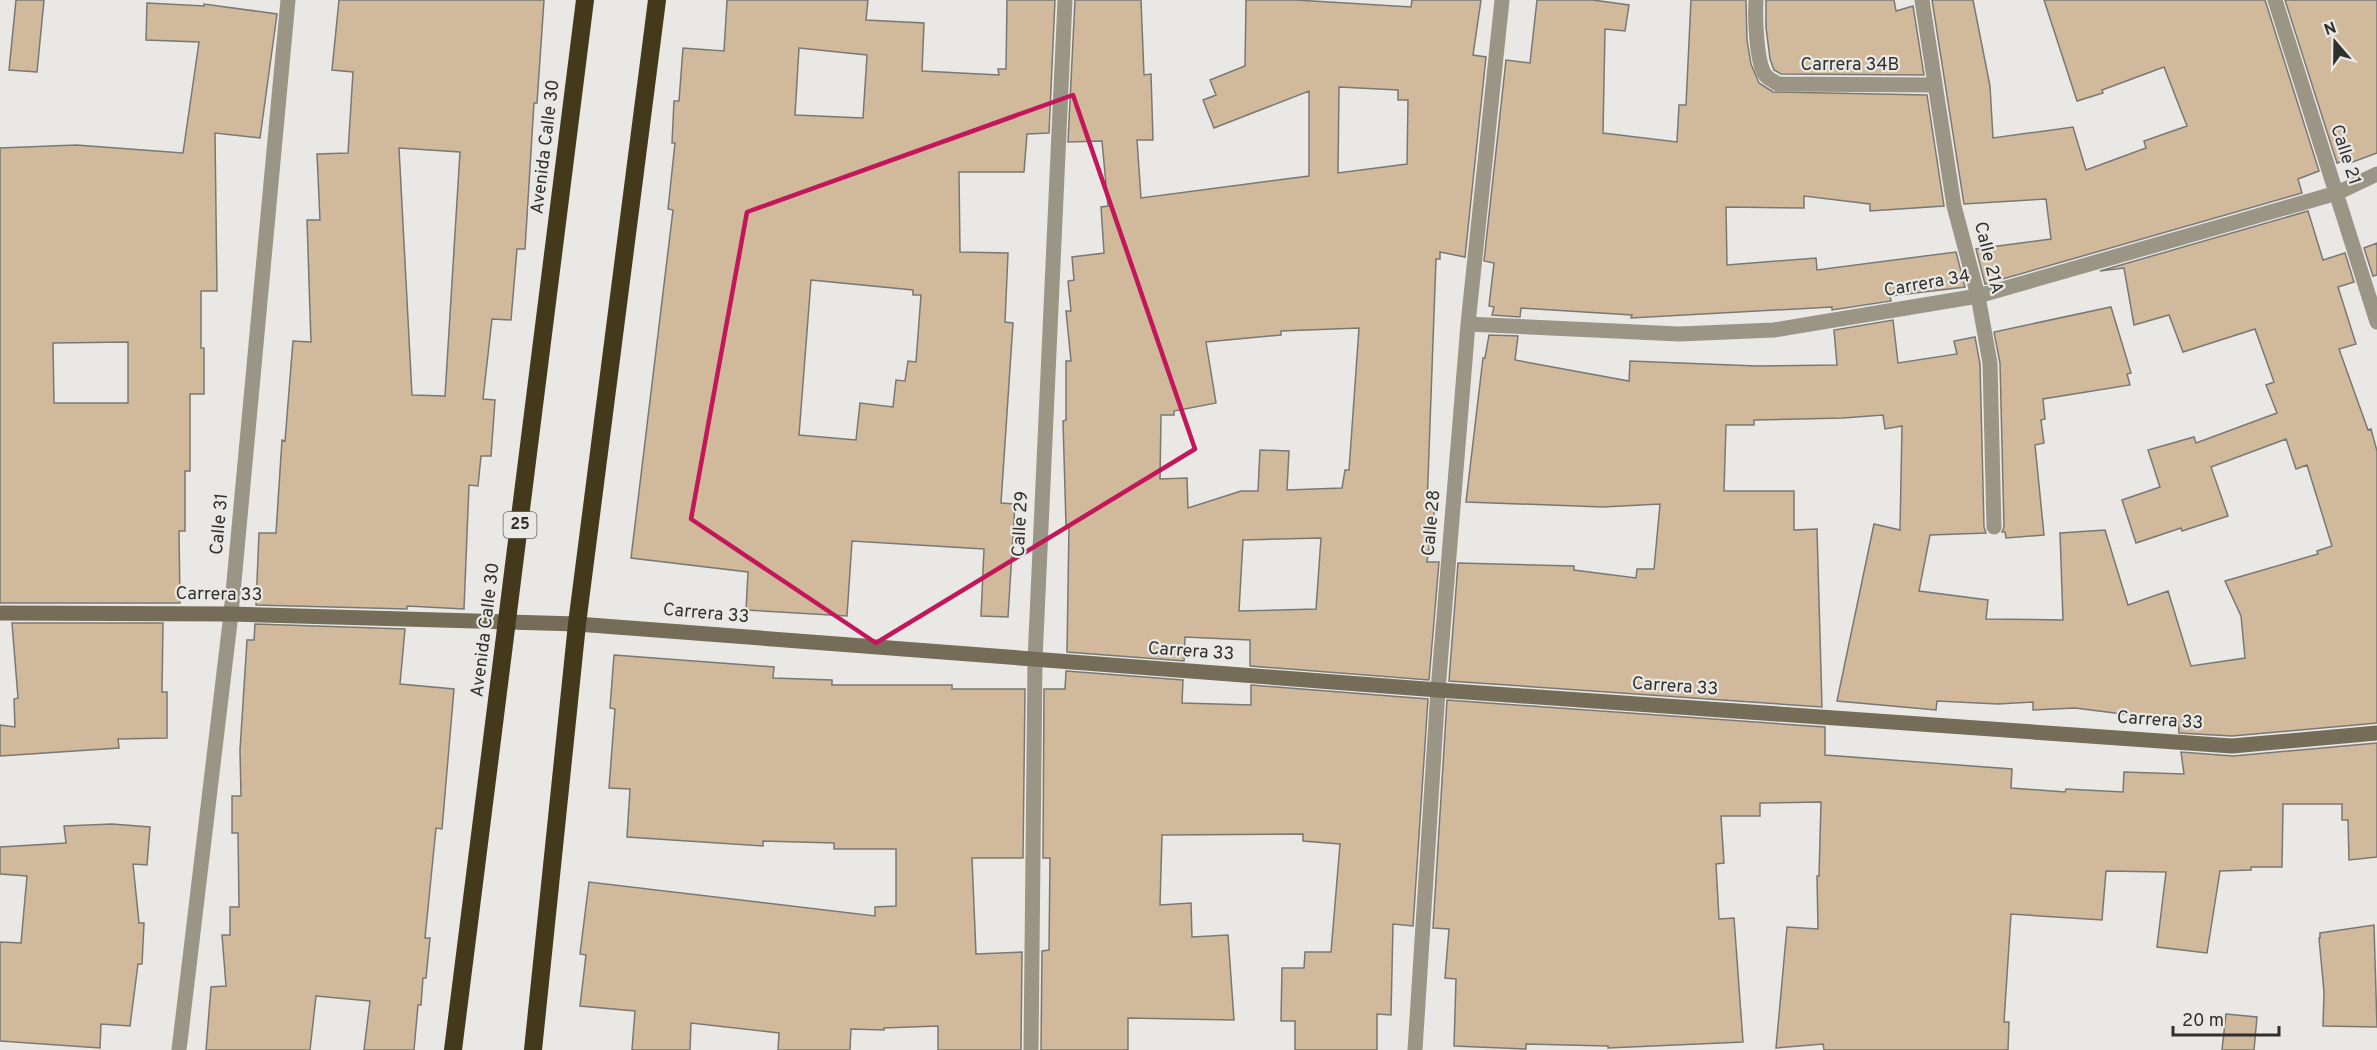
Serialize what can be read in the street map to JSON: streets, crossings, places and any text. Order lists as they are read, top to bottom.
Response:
{
  "streets": {
    "highway": ["Avenida Calle 30", "25"],
    "street": [
      "Carrera 34B",
      "Calle 21",
      "Calle 21A",
      "Carrera 34",
      "Calle 28",
      "Calle 31",
      "Calle 29",
      "Carrera 33"
    ]
  },
  "crossings": [
    ["Carrera 34B", "Calle 21A"],
    ["Avenida Calle 30", "Carrera 33"],
    ["Calle 21", "Carrera 34"],
    ["Calle 21A", "Carrera 34"],
    ["Carrera 34", "Calle 28"],
    ["Calle 28", "Carrera 33"],
    ["Calle 31", "Carrera 33"],
    ["Calle 29", "Carrera 33"]
  ],
  "scale_bar": "20 m",
  "north": "top"
}
